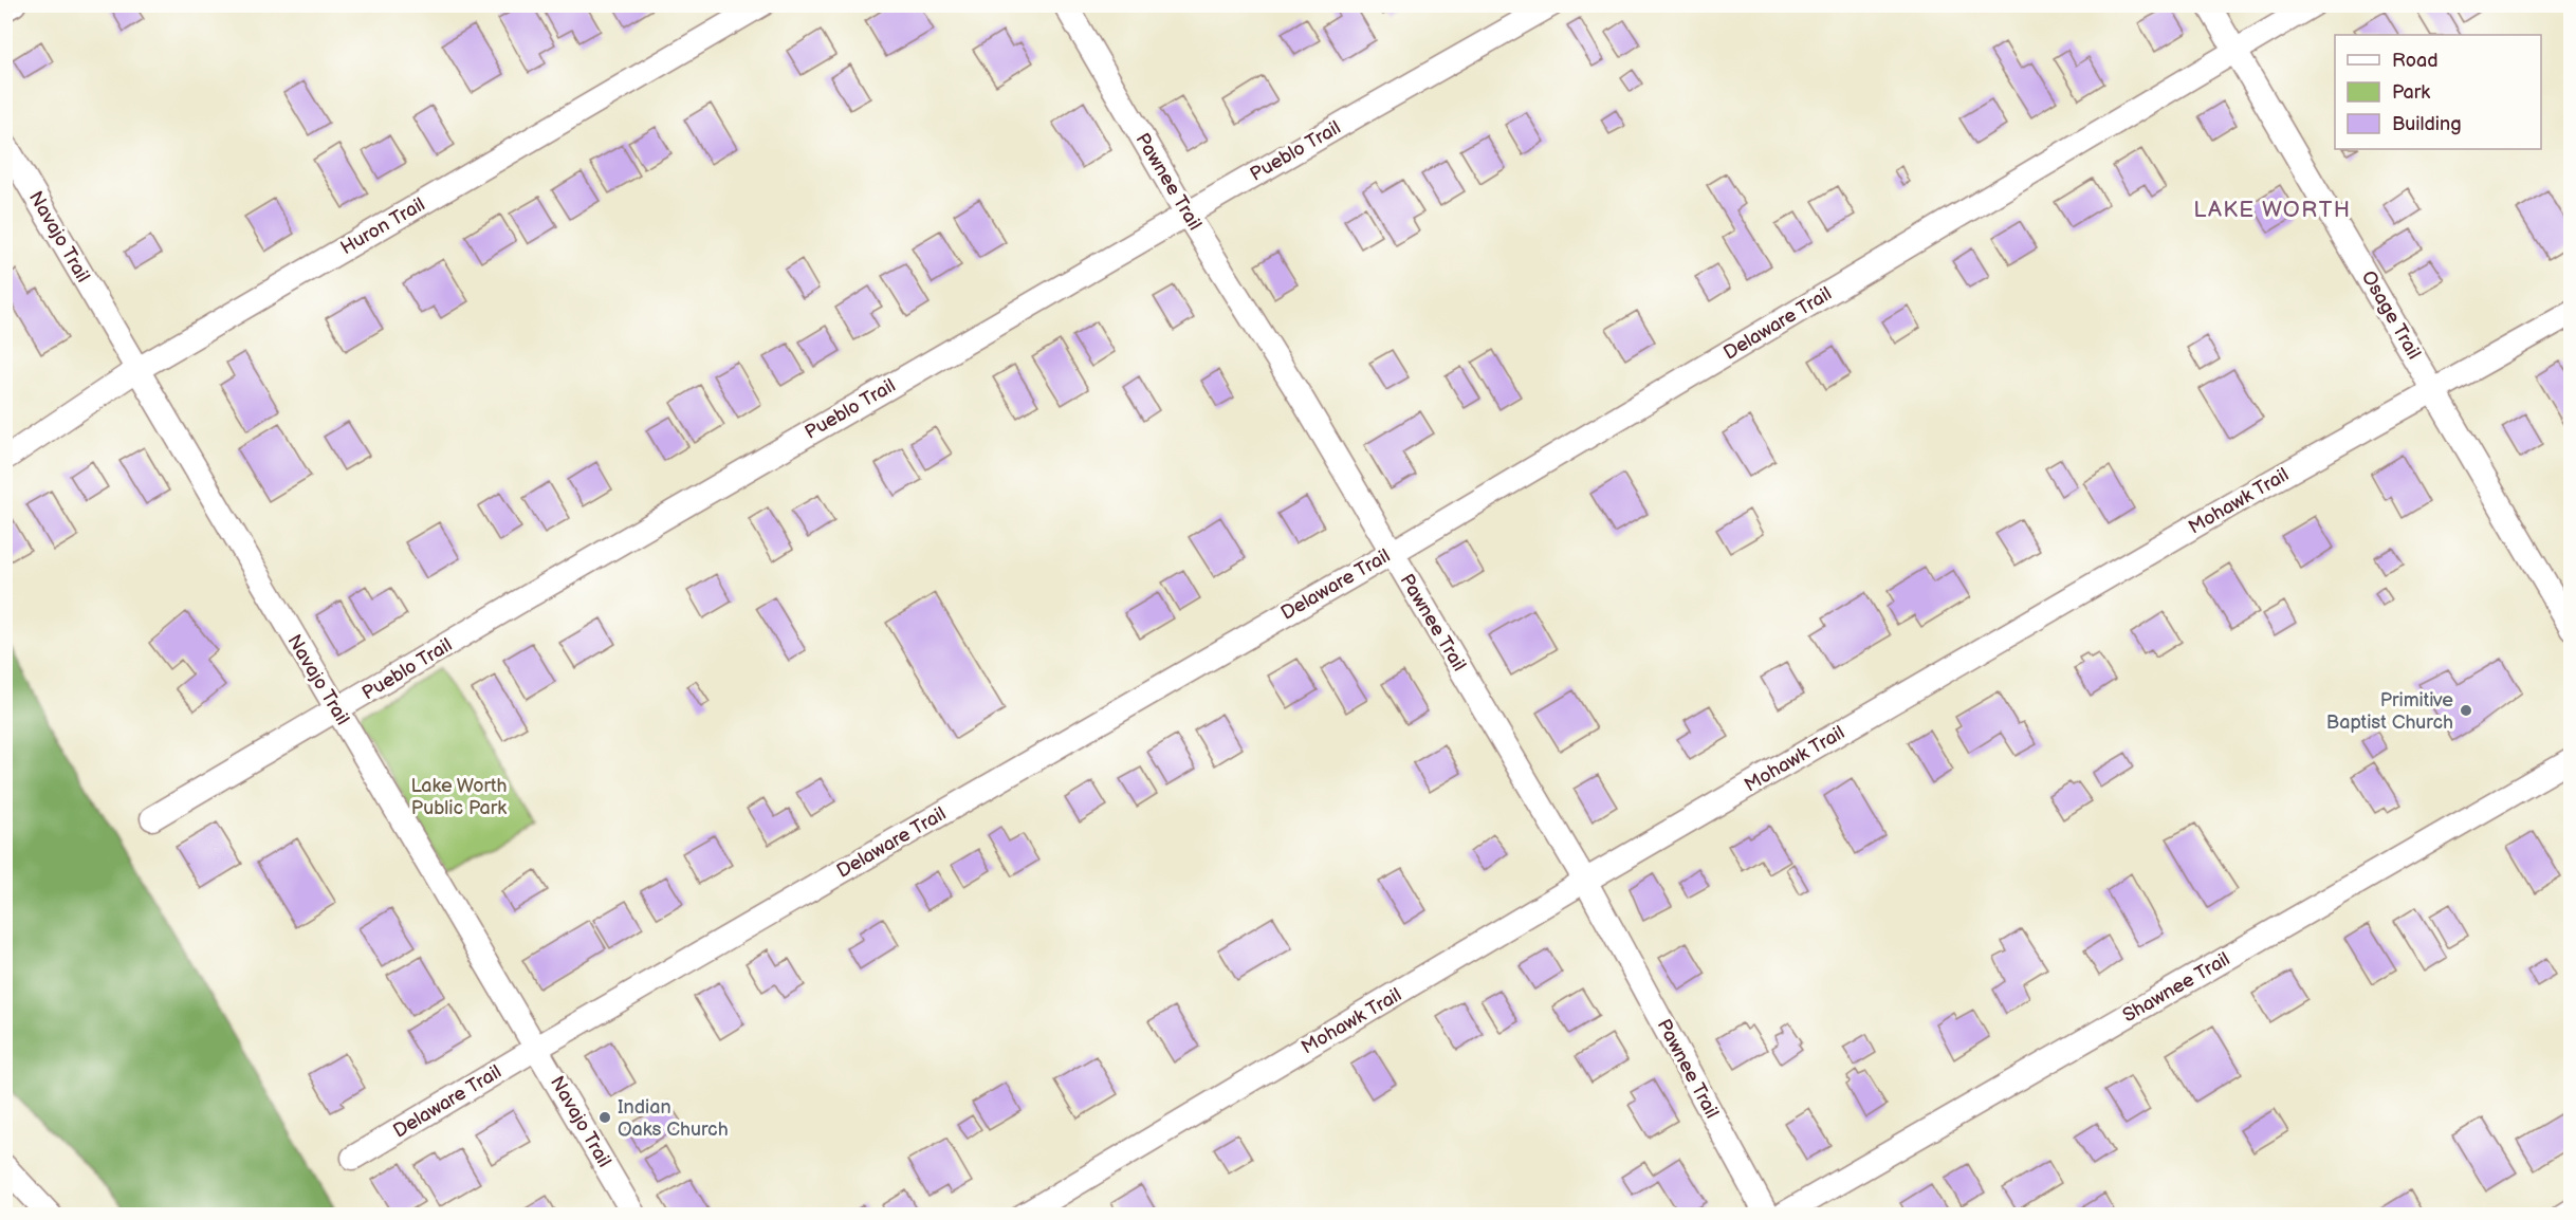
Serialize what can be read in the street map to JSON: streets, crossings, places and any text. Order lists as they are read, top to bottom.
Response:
{
  "streets": {
    "street": [
      "Pueblo Trail",
      "Pawnee Trail",
      "Huron Trail",
      "Navajo Trail",
      "Osage Trail",
      "Delaware Trail",
      "Mohawk Trail",
      "Shawnee Trail"
    ]
  },
  "crossings": [
    ["Pueblo Trail", "Pawnee Trail"],
    ["Pueblo Trail", "Navajo Trail"],
    ["Pawnee Trail", "Delaware Trail"],
    ["Pawnee Trail", "Mohawk Trail"],
    ["Huron Trail", "Navajo Trail"],
    ["Navajo Trail", "Delaware Trail"],
    ["Osage Trail", "Delaware Trail"],
    ["Osage Trail", "Mohawk Trail"]
  ],
  "districts": ["LAKE WORTH"],
  "parks": ["Lake Worth Public Park"],
  "places": ["Primitive Baptist Church", "Indian Oaks Church"],
  "legend": ["Road", "Park", "Building"]
}
